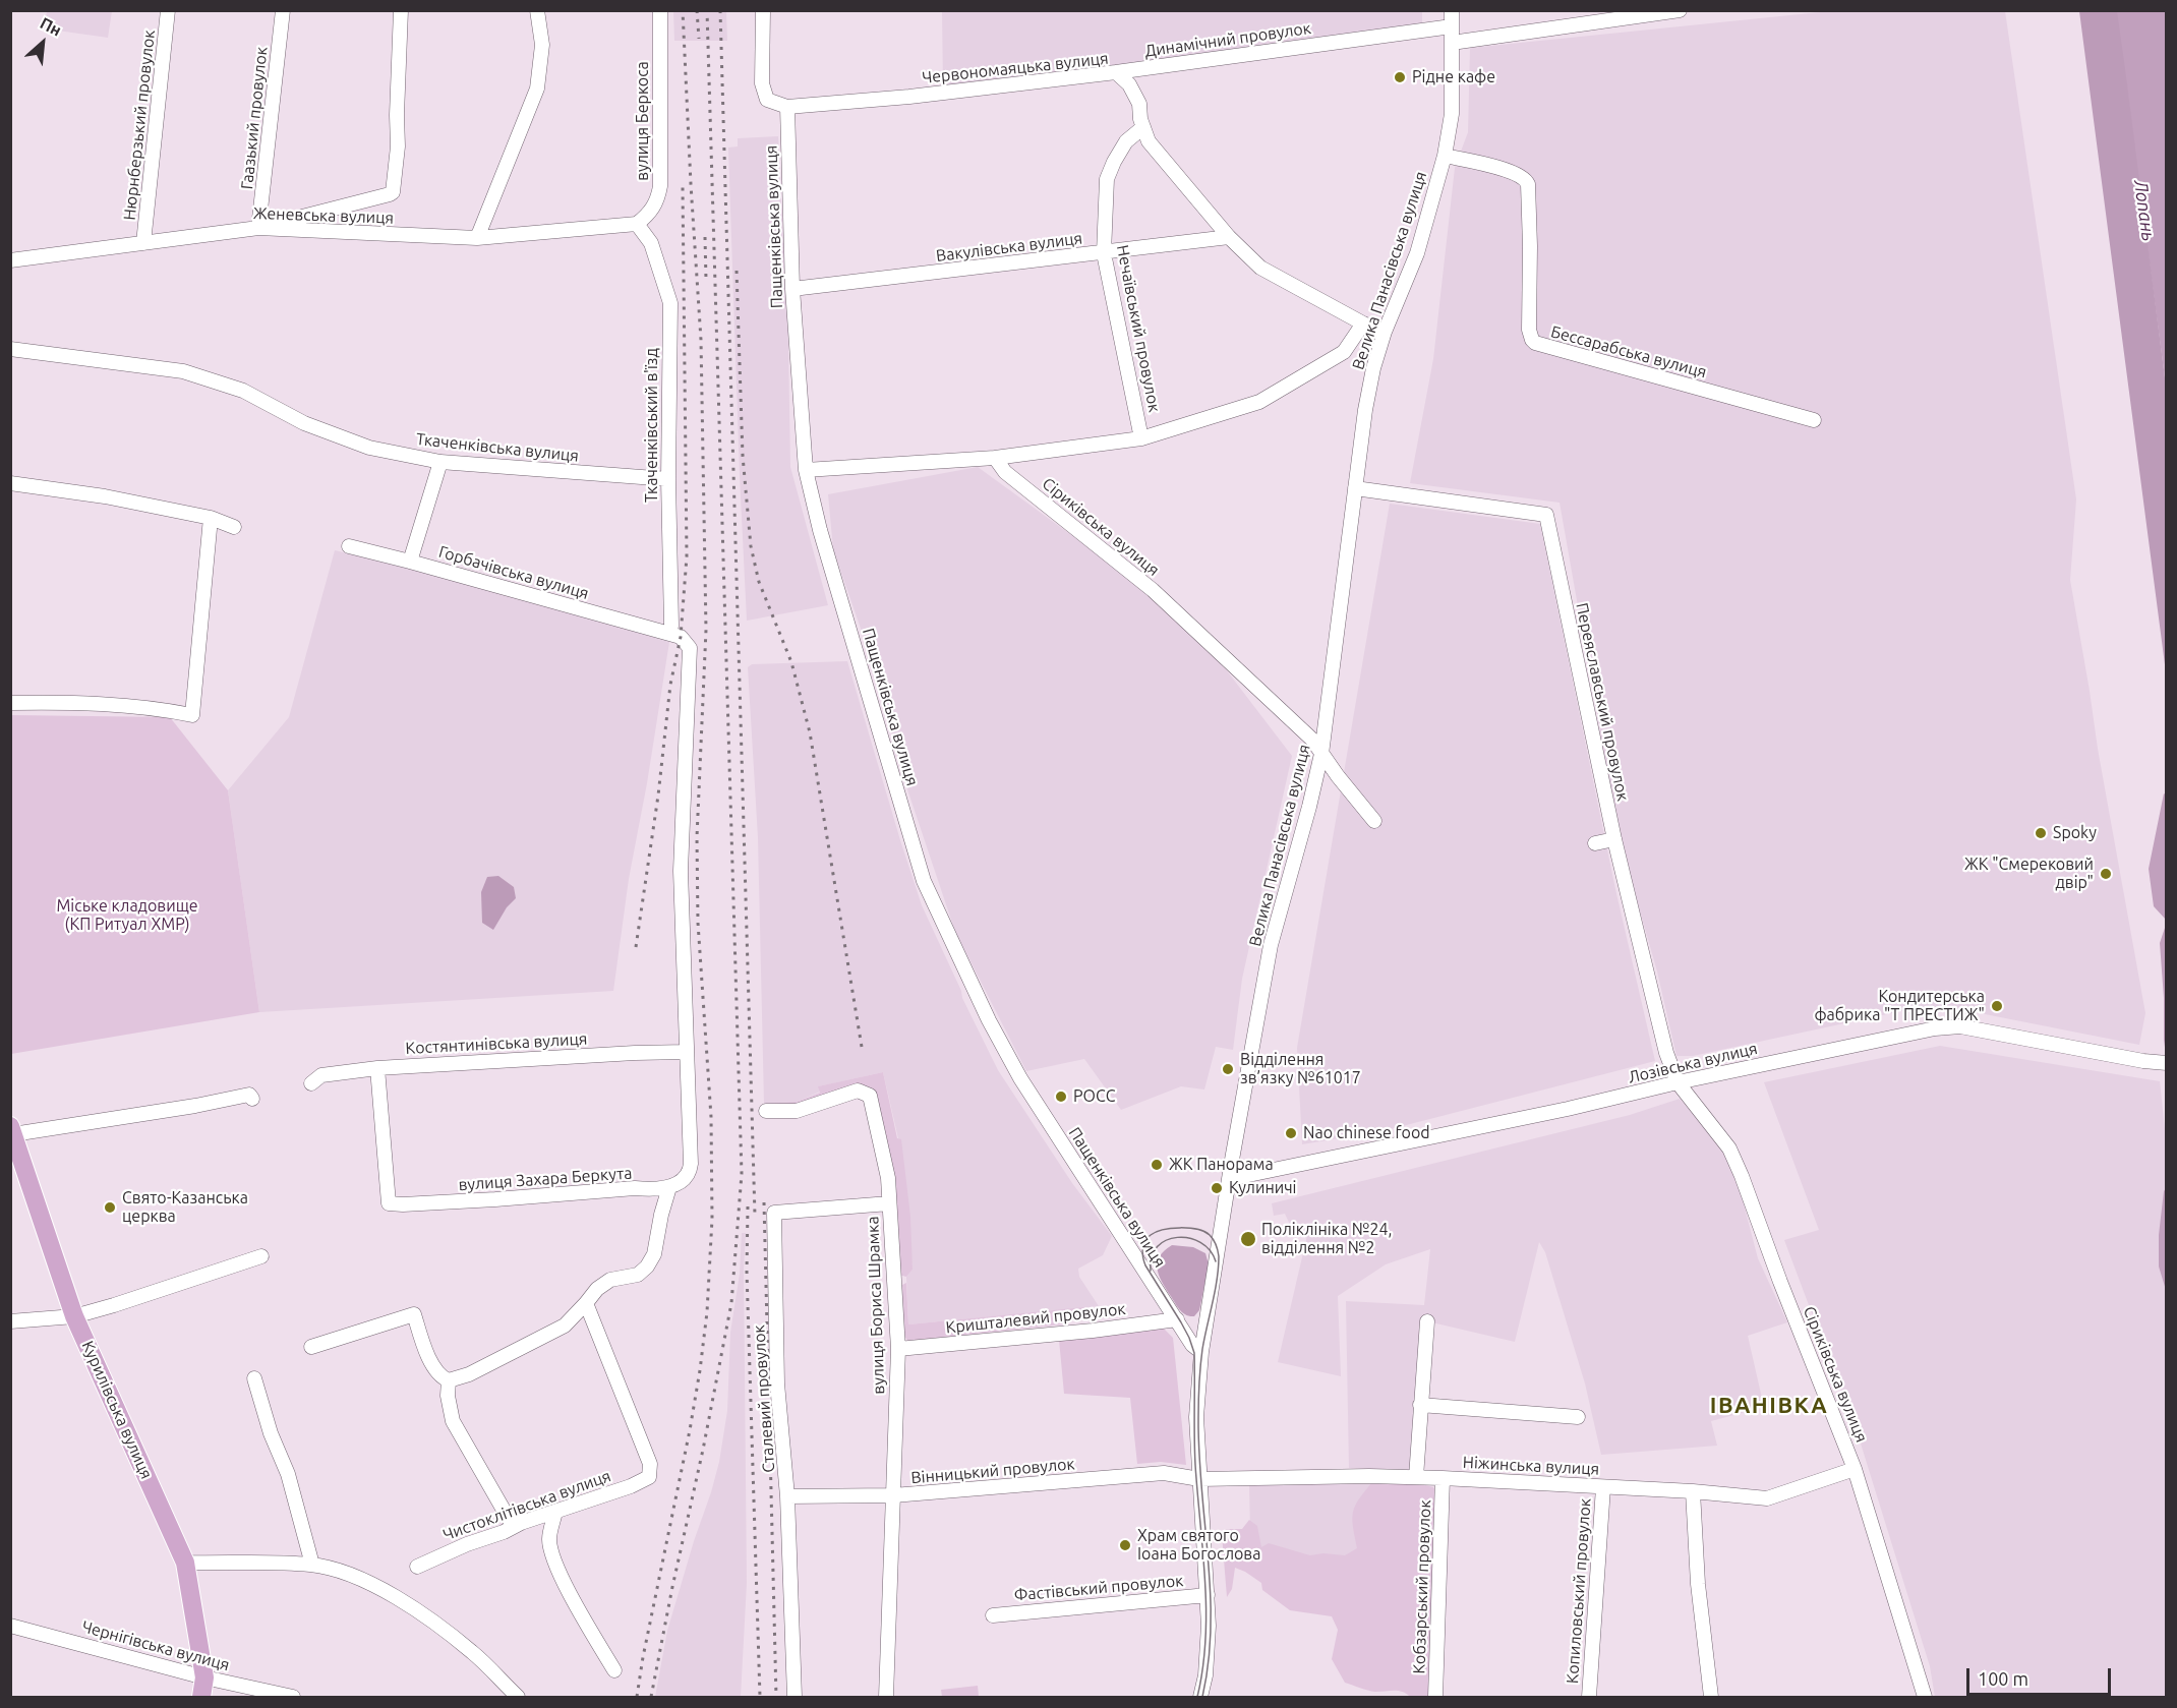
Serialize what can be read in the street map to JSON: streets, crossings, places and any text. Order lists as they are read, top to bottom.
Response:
{
  "streets": {
    "main road": ["Курилівська вулиця"],
    "street": [
      "Динамічний провулок",
      "Червономаяцька вулиця",
      "Гаазький провулок",
      "вулиця Беркоса",
      "Нюрнберзький провулок",
      "Женевська вулиця",
      "Пащенківська вулиця",
      "Вакулівська вулиця",
      "Велика Панасівська вулиця",
      "Нечаївський провулок",
      "Бессарабська вулиця",
      "Ткаченківський в'їзд",
      "Ткаченківська вулиця",
      "Сіриківська вулиця",
      "Горбачівська вулиця",
      "Переяславський провулок",
      "Костянтинівська вулиця",
      "Лозівська вулиця",
      "вулиця Захара Беркута",
      "вулиця Бориса Шрамка",
      "Кришталевий провулок",
      "Сталевий провулок",
      "Ніжинська вулиця",
      "Вінницький провулок",
      "Чистоклітівська вулиця",
      "Кобзарський провулок",
      "Фастівський провулок",
      "Копиловський провулок",
      "Чернігівська вулиця"
    ]
  },
  "crossings": [
    ["Динамічний провулок", "Червономаяцька вулиця"],
    ["Динамічний провулок", "Велика Панасівська вулиця"],
    ["Червономаяцька вулиця", "Пащенківська вулиця"],
    ["Червономаяцька вулиця", "Вакулівська вулиця"],
    ["Червономаяцька вулиця", "Велика Панасівська вулиця"],
    ["Червономаяцька вулиця", "Нечаївський провулок"],
    ["Гаазький провулок", "Женевська вулиця"],
    ["вулиця Беркоса", "Женевська вулиця"],
    ["вулиця Беркоса", "Ткаченківський в'їзд"],
    ["Нюрнберзький провулок", "Женевська вулиця"],
    ["Женевська вулиця", "Ткаченківський в'їзд"],
    ["Пащенківська вулиця", "Вакулівська вулиця"],
    ["Пащенківська вулиця", "Велика Панасівська вулиця"],
    ["Пащенківська вулиця", "Кришталевий провулок"],
    ["Вакулівська вулиця", "Нечаївський провулок"],
    ["Велика Панасівська вулиця", "Бессарабська вулиця"],
    ["Велика Панасівська вулиця", "Сіриківська вулиця"],
    ["Велика Панасівська вулиця", "Переяславський провулок"],
    ["Велика Панасівська вулиця", "Лозівська вулиця"],
    ["Велика Панасівська вулиця", "Ніжинська вулиця"],
    ["Велика Панасівська вулиця", "Вінницький провулок"],
    ["Велика Панасівська вулиця", "Фастівський провулок"],
    ["Ткаченківський в'їзд", "Ткаченківська вулиця"],
    ["Ткаченківський в'їзд", "Горбачівська вулиця"],
    ["Сіриківська вулиця", "Переяславський провулок"],
    ["Сіриківська вулиця", "Лозівська вулиця"],
    ["Сіриківська вулиця", "Ніжинська вулиця"],
    ["Переяславський провулок", "Лозівська вулиця"],
    ["Костянтинівська вулиця", "вулиця Захара Беркута"],
    ["вулиця Бориса Шрамка", "Кришталевий провулок"],
    ["вулиця Бориса Шрамка", "Сталевий провулок"],
    ["вулиця Бориса Шрамка", "Вінницький провулок"],
    ["Сталевий провулок", "Вінницький провулок"],
    ["Курилівська вулиця", "Чернігівська вулиця"],
    ["Ніжинська вулиця", "Вінницький провулок"],
    ["Ніжинська вулиця", "Кобзарський провулок"],
    ["Ніжинська вулиця", "Копиловський провулок"]
  ],
  "districts": ["ІВАНІВКА"],
  "water": ["Лопань"],
  "parks": ["Міське кладовище (КП Ритуал ХМР)"],
  "places": [
    "Рідне кафе",
    "Spoky",
    "ЖК \"Смерековий двір\"",
    "Кондитерська фабрика \"Т ПРЕСТИЖ\"",
    "Відділення зв’язку №61017",
    "РОСС",
    "Nao chinese food",
    "ЖК Панорама",
    "Кулиничі",
    "Свято-Казанська церква",
    "Поліклініка №24, відділення №2",
    "Храм святого Іоана Богослова"
  ],
  "scale_bar": "100 m",
  "north": "top right"
}
